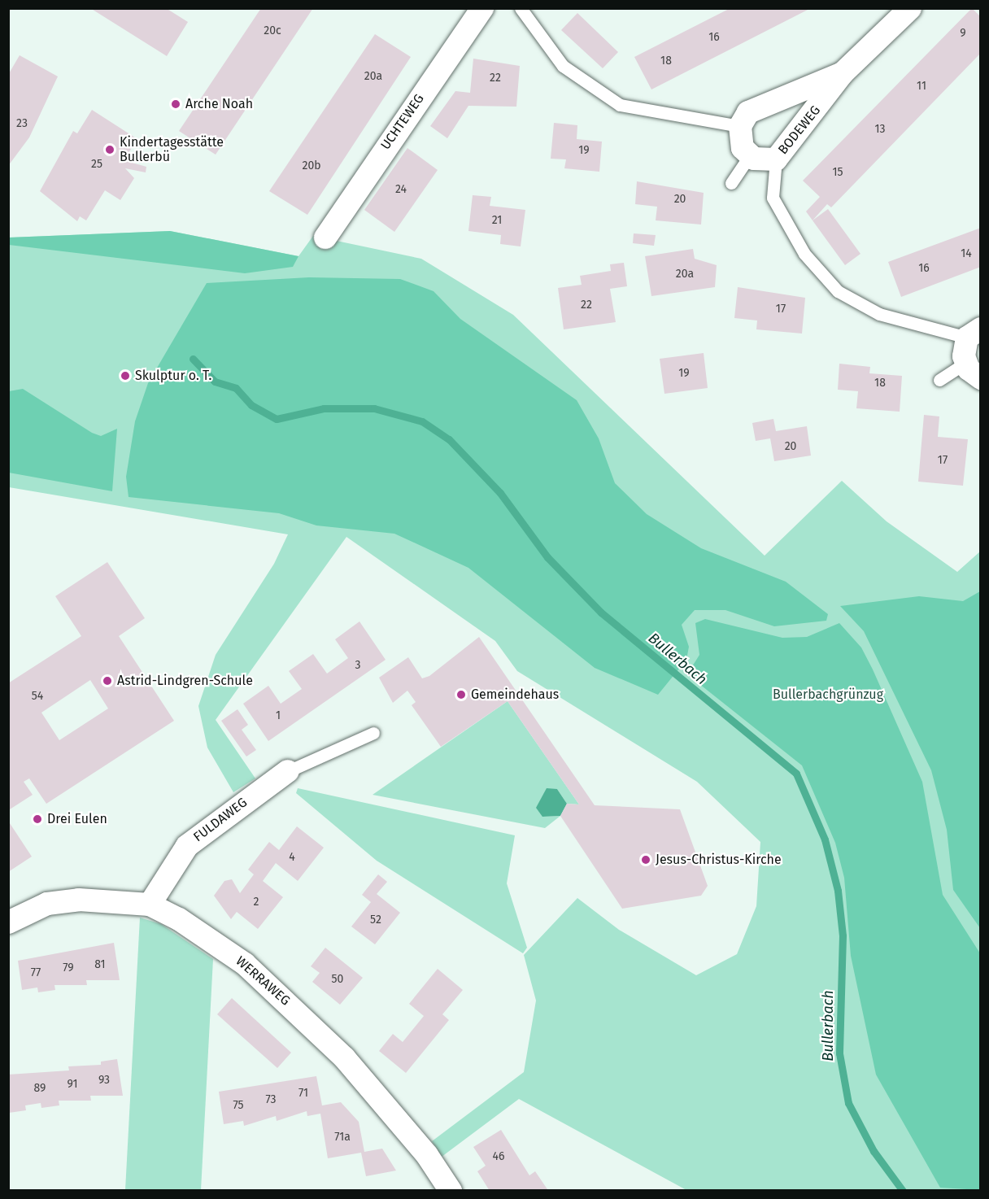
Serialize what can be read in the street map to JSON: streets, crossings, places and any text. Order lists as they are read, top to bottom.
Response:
{
  "streets": {
    "street": [
      "UCHTEWEG",
      "BODEWEG",
      "FULDAWEG",
      "WERRAWEG"
    ]
  },
  "crossings": [
    ["FULDAWEG", "WERRAWEG"]
  ],
  "water": ["Bullerbach"],
  "parks": ["Bullerbachgrünzug"],
  "places": [
    "Arche Noah",
    "Kindertagesstätte Bullerbü",
    "Skulptur o. T.",
    "Astrid-Lindgren-Schule",
    "Gemeindehaus",
    "Drei Eulen",
    "Jesus-Christus-Kirche"
  ],
  "house_numbers": [
    "20c",
    "9",
    "16",
    "18",
    "20a",
    "22",
    "11",
    "23",
    "13",
    "19",
    "25",
    "20b",
    "15",
    "24",
    "20",
    "21",
    "14",
    "16",
    "20a",
    "22",
    "17",
    "19",
    "18",
    "20",
    "17",
    "3",
    "54",
    "1",
    "4",
    "2",
    "52",
    "81",
    "79",
    "77",
    "50",
    "93",
    "91",
    "89",
    "71",
    "73",
    "75",
    "71a",
    "46"
  ]
}
